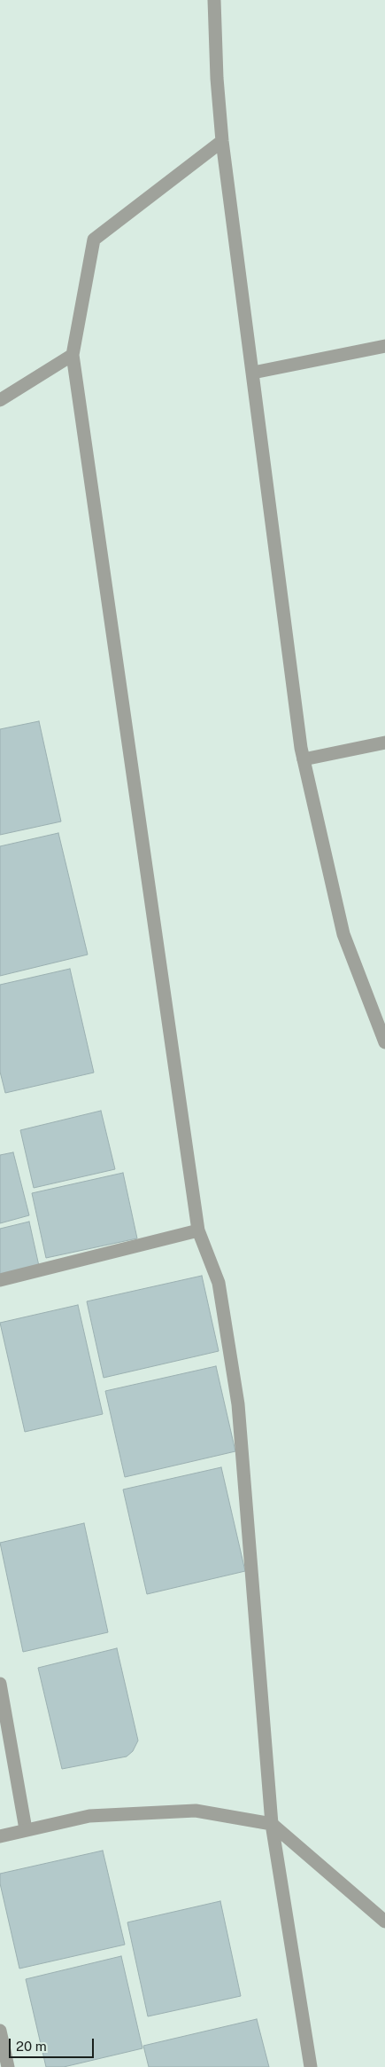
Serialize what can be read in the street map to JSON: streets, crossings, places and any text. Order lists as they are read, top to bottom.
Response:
{
  "scale_bar": "20 m"
}
